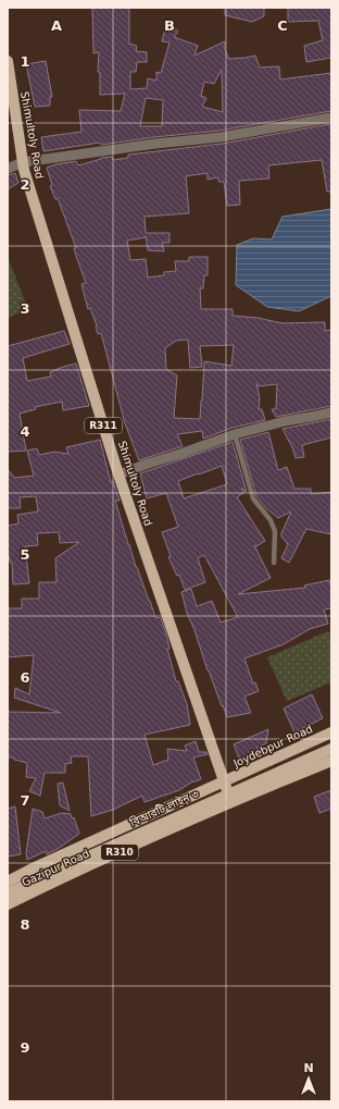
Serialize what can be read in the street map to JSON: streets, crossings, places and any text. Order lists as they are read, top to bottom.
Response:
{
  "streets": {
    "main road": [
      "Shimultoly Road",
      "R311",
      "Joydebpur Road",
      "বিআরটি লাইন ৩",
      "R310",
      "Gazipur Road"
    ]
  },
  "crossings": [
    ["Shimultoly Road", "Joydebpur Road"],
    ["Shimultoly Road", "বিআরটি লাইন ৩"],
    ["Shimultoly Road", "R310"],
    ["Shimultoly Road", "Gazipur Road"],
    ["Joydebpur Road", "বিআরটি লাইন ৩"],
    ["Joydebpur Road", "R310"],
    ["Joydebpur Road", "Gazipur Road"],
    ["বিআরটি লাইন ৩", "R310"],
    ["বিআরটি লাইন ৩", "Gazipur Road"],
    ["R310", "Gazipur Road"]
  ],
  "north": "top",
  "grid": {
    "columns": ["A", "B", "C"],
    "rows": [
      "1",
      "2",
      "3",
      "4",
      "5",
      "6",
      "7",
      "8",
      "9"
    ]
  }
}
